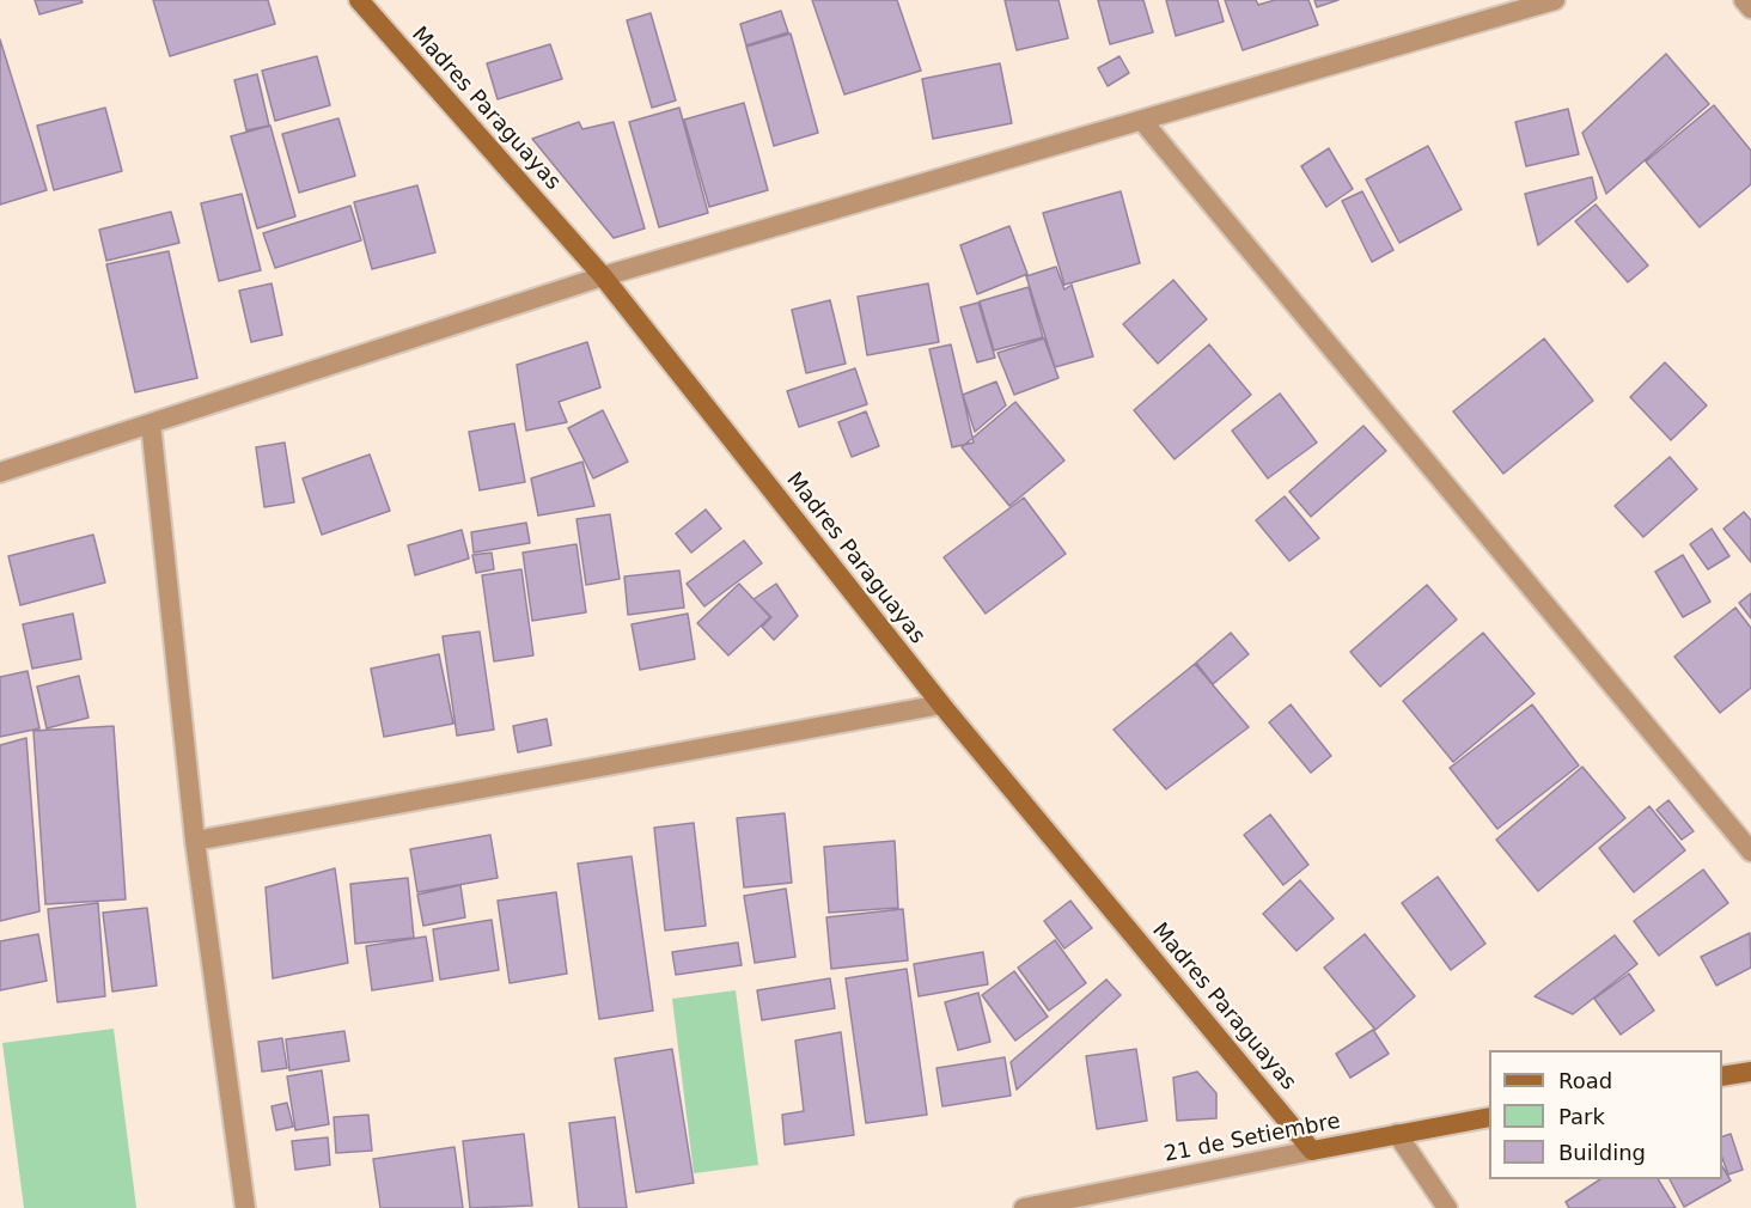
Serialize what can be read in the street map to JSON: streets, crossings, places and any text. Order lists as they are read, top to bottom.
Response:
{
  "streets": {
    "main road": ["Madres Paraguayas", "21 de Setiembre"]
  },
  "crossings": [
    ["Madres Paraguayas", "21 de Setiembre"]
  ],
  "legend": ["Road", "Park", "Building"]
}
